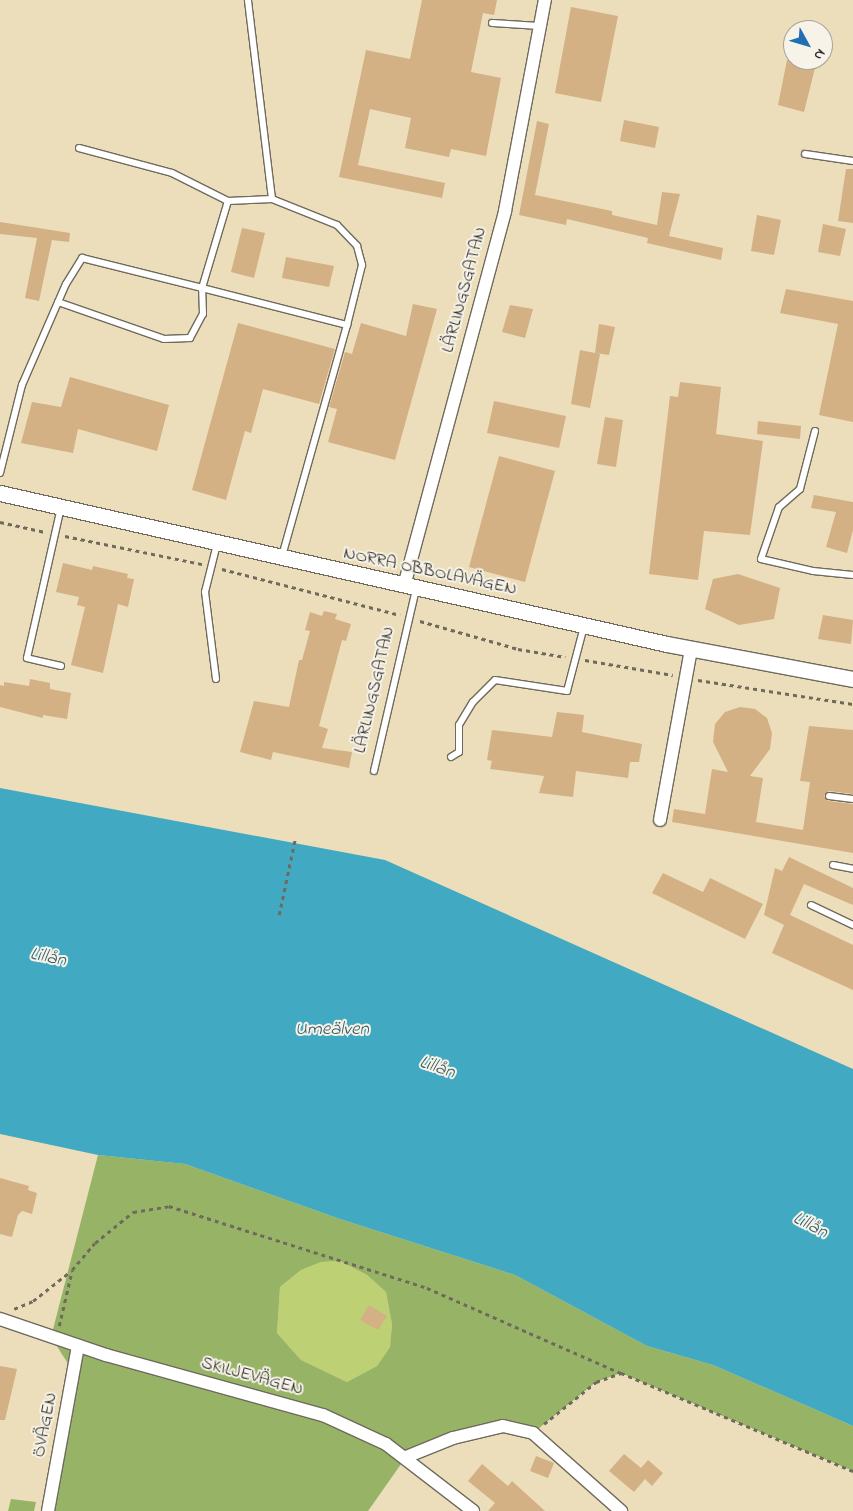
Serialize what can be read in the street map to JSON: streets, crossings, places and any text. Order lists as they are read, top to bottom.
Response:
{
  "streets": {
    "street": [
      "LÄRLINGSGATAN",
      "NORRA OBBOLAVÄGEN",
      "SKILJEVÄGEN",
      "ÖVÄGEN"
    ]
  },
  "crossings": [
    ["LÄRLINGSGATAN", "NORRA OBBOLAVÄGEN"],
    ["SKILJEVÄGEN", "ÖVÄGEN"]
  ],
  "water": ["Lillån", "Umeälven"],
  "north": "bottom right"
}
